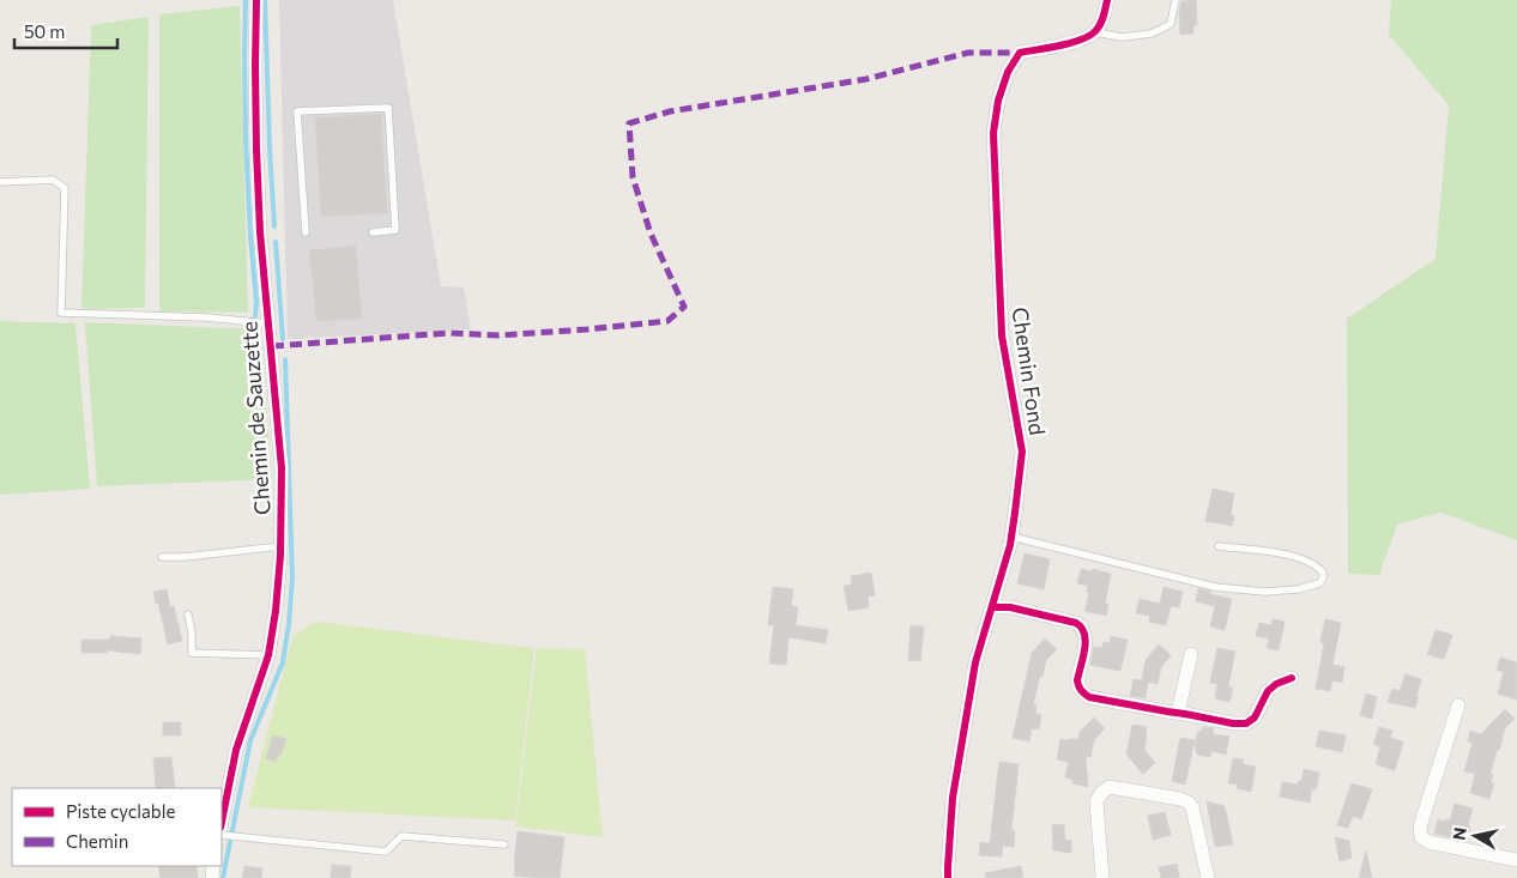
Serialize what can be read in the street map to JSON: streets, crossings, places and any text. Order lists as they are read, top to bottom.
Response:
{
  "streets": {
    "street": ["Chemin Fond", "Chemin de Sauzette"]
  },
  "legend": ["Piste cyclable", "Chemin"],
  "scale_bar": "50 m",
  "north": "left"
}
